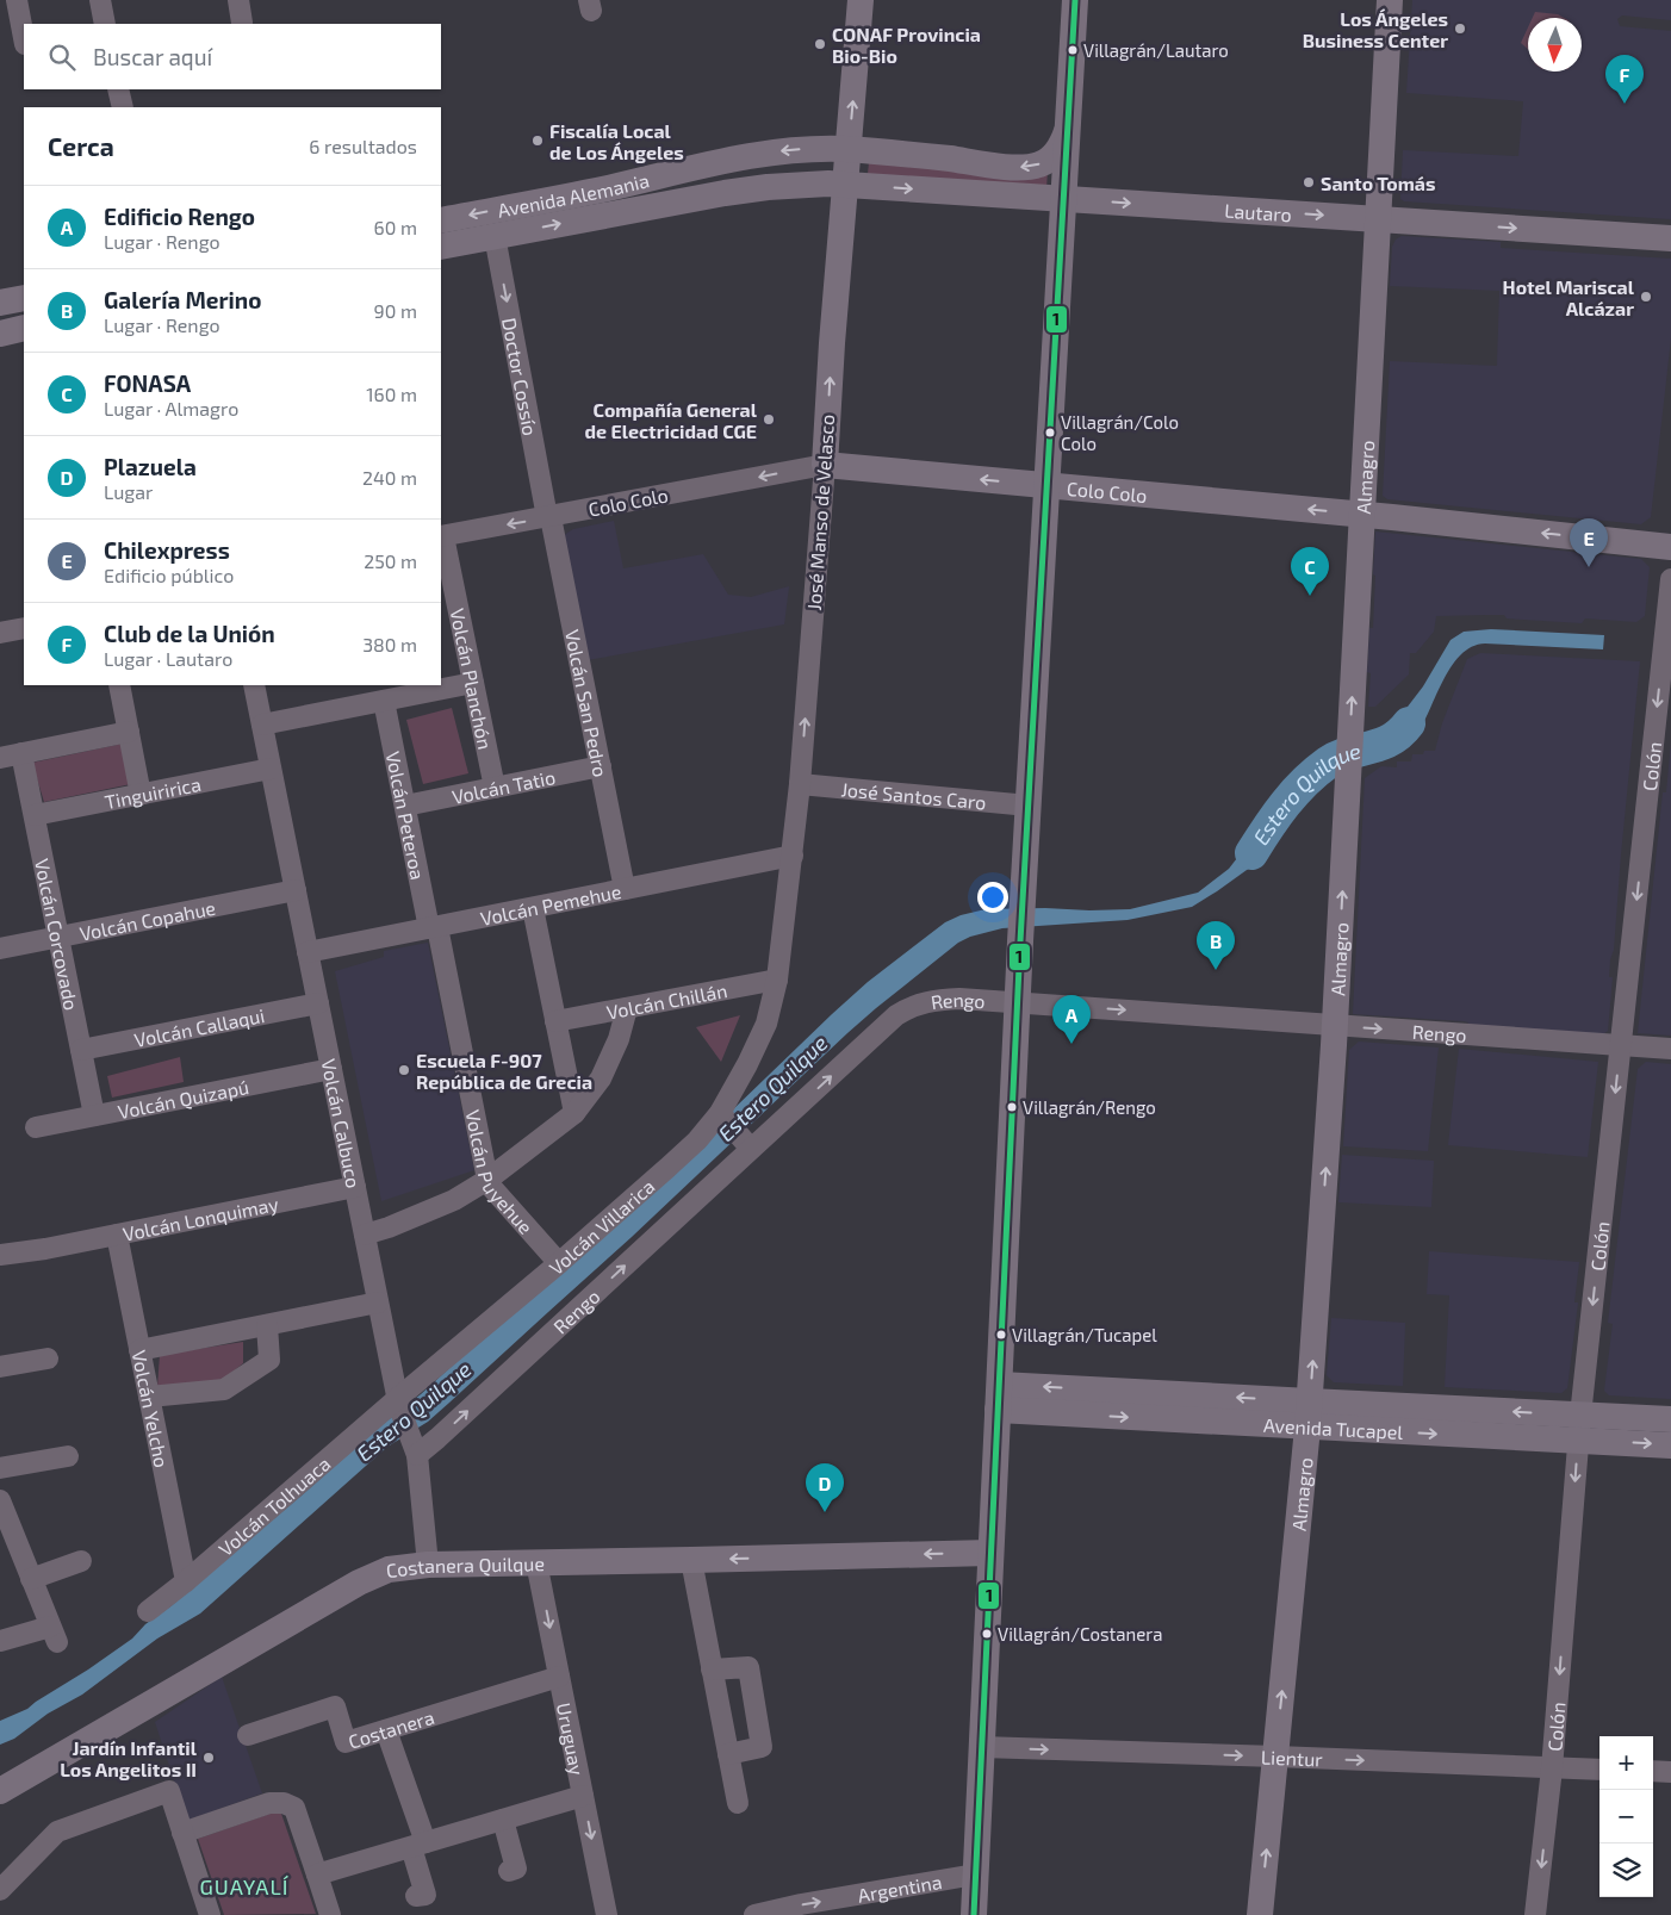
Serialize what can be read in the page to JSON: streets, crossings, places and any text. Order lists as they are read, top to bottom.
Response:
{
  "streets": {
    "main road": [
      "Avenida Alemania",
      "Lautaro",
      "Almagro",
      "Colo Colo",
      "José Manso de Velasco",
      "Avenida Tucapel",
      "Costanera Quilque"
    ],
    "street": [
      "Doctor Cossío",
      "Volcán Planchón",
      "Volcán San Pedro",
      "Colón",
      "Volcán Tatio",
      "Tinguiririca",
      "José Santos Caro",
      "Volcán Peteroa",
      "Volcán Pemehue",
      "Volcán Copahue",
      "Volcán Corcovado",
      "Volcán Chillán",
      "Rengo",
      "Volcán Callaqui",
      "Volcán Quizapú",
      "Volcán Calbuco",
      "Volcán Puyehue",
      "Volcán Lonquimay",
      "Volcán Villarica",
      "Volcán Yelcho",
      "Volcán Tolhuaca",
      "Costanera",
      "Uruguay",
      "Lientur",
      "Argentina"
    ]
  },
  "crossings": [
    ["Avenida Alemania", "Lautaro"],
    ["Avenida Alemania", "Doctor Cossío"],
    ["Avenida Alemania", "José Manso de Velasco"],
    ["Lautaro", "Almagro"],
    ["Lautaro", "José Manso de Velasco"],
    ["Doctor Cossío", "Colo Colo"],
    ["Doctor Cossío", "Volcán San Pedro"],
    ["Almagro", "Colo Colo"],
    ["Almagro", "Rengo"],
    ["Almagro", "Avenida Tucapel"],
    ["Almagro", "Lientur"],
    ["Colo Colo", "José Manso de Velasco"],
    ["Colo Colo", "Volcán Planchón"],
    ["Colo Colo", "Volcán San Pedro"],
    ["José Manso de Velasco", "José Santos Caro"],
    ["José Manso de Velasco", "Volcán Pemehue"],
    ["José Manso de Velasco", "Volcán Chillán"],
    ["José Manso de Velasco", "Volcán Villarica"],
    ["Volcán Planchón", "Volcán Tatio"],
    ["Volcán San Pedro", "Volcán Tatio"],
    ["Volcán San Pedro", "Volcán Pemehue"],
    ["Colón", "Rengo"],
    ["Colón", "Avenida Tucapel"],
    ["Colón", "Lientur"],
    ["Volcán Tatio", "Volcán Peteroa"],
    ["Tinguiririca", "Volcán Corcovado"],
    ["Tinguiririca", "Volcán Calbuco"],
    ["Volcán Peteroa", "Volcán Pemehue"],
    ["Volcán Peteroa", "Volcán Puyehue"],
    ["Volcán Pemehue", "Volcán Calbuco"],
    ["Volcán Pemehue", "Volcán Puyehue"],
    ["Volcán Copahue", "Volcán Corcovado"],
    ["Volcán Copahue", "Volcán Calbuco"],
    ["Volcán Corcovado", "Volcán Callaqui"],
    ["Volcán Corcovado", "Volcán Quizapú"],
    ["Rengo", "Volcán Calbuco"],
    ["Volcán Callaqui", "Volcán Calbuco"],
    ["Volcán Quizapú", "Volcán Calbuco"],
    ["Volcán Calbuco", "Volcán Lonquimay"],
    ["Volcán Calbuco", "Volcán Villarica"],
    ["Volcán Calbuco", "Volcán Tolhuaca"],
    ["Volcán Calbuco", "Costanera Quilque"],
    ["Volcán Puyehue", "Volcán Villarica"],
    ["Volcán Lonquimay", "Volcán Yelcho"],
    ["Volcán Villarica", "Volcán Tolhuaca"],
    ["Volcán Yelcho", "Volcán Tolhuaca"],
    ["Costanera Quilque", "Uruguay"],
    ["Costanera", "Uruguay"]
  ],
  "one_way": [
    "Lautaro",
    "Doctor Cossío",
    "Almagro",
    "Colo Colo",
    "Colón",
    "Rengo",
    "Lientur",
    "Argentina"
  ],
  "districts": ["GUAYALÍ"],
  "water": ["Estero Quilque"],
  "places": [
    "Los Ángeles Business Center",
    "CONAF Provincia Bio-Bio",
    "Villagrán/Lautaro",
    "Fiscalía Local de Los Ángeles",
    "Santo Tomás",
    "Hotel Mariscal Alcázar",
    "Compañía General de Electricidad CGE",
    "Villagrán/Colo Colo",
    "Escuela F-907 República de Grecia",
    "Villagrán/Rengo",
    "Villagrán/Tucapel",
    "Villagrán/Costanera",
    "Jardín Infantil Los Angelitos II"
  ],
  "lines": ["transit line 1"],
  "north": "bottom",
  "page": {
    "search": "Buscar aquí",
    "pins": [
      "F",
      "E",
      "C",
      "B",
      "A",
      "D"
    ],
    "heading": ["Cerca", "6 resultados"],
    "list": [
      {
        "mark": "A",
        "name": "Edificio Rengo",
        "note": "Lugar · Rengo",
        "value": "60 m"
      },
      {
        "mark": "B",
        "name": "Galería Merino",
        "note": "Lugar · Rengo",
        "value": "90 m"
      },
      {
        "mark": "C",
        "name": "FONASA",
        "note": "Lugar · Almagro",
        "value": "160 m"
      },
      {
        "mark": "D",
        "name": "Plazuela",
        "note": "Lugar",
        "value": "240 m"
      },
      {
        "mark": "E",
        "name": "Chilexpress",
        "note": "Edificio público",
        "value": "250 m"
      },
      {
        "mark": "F",
        "name": "Club de la Unión",
        "note": "Lugar · Lautaro",
        "value": "380 m"
      }
    ],
    "map_buttons": ["+", "−"]
  }
}
